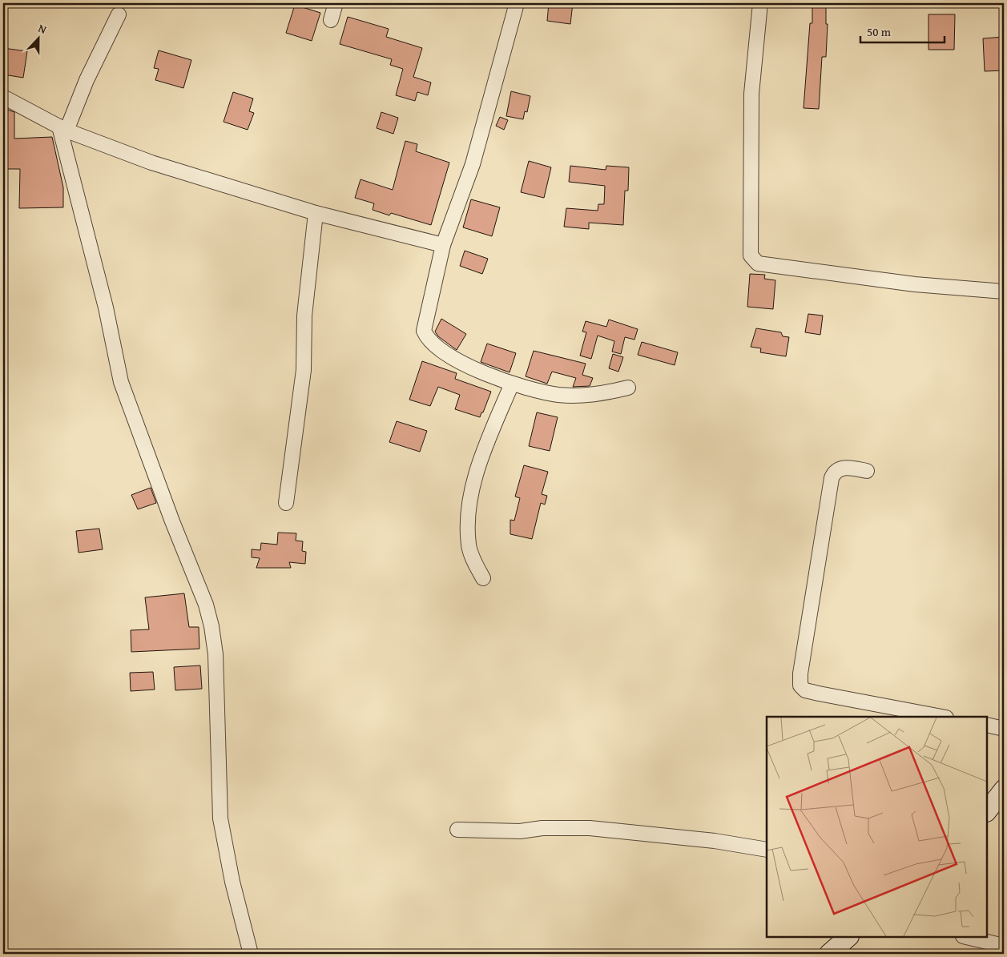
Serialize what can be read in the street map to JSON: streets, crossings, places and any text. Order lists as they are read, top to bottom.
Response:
{
  "scale_bar": "50 m",
  "north": "top"
}
